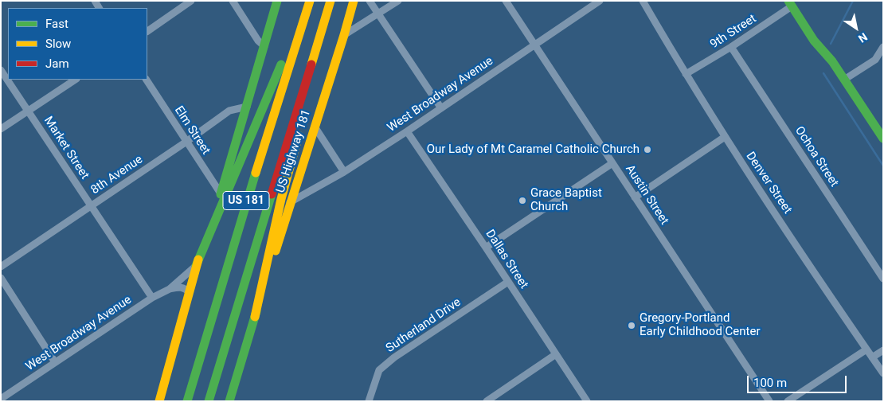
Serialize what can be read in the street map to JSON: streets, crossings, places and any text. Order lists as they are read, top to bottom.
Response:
{
  "streets": {
    "main road": ["US Highway 181", "US 181"],
    "street": [
      "9th Street",
      "West Broadway Avenue",
      "Elm Street",
      "Market Street",
      "Ochoa Street",
      "8th Avenue",
      "Denver Street",
      "Austin Street",
      "Dallas Street",
      "Sutherland Drive"
    ]
  },
  "crossings": [
    ["9th Street", "Ochoa Street"],
    ["9th Street", "Denver Street"],
    ["West Broadway Avenue", "Market Street"],
    ["West Broadway Avenue", "US Highway 181"],
    ["West Broadway Avenue", "Austin Street"],
    ["West Broadway Avenue", "Dallas Street"],
    ["Elm Street", "8th Avenue"],
    ["Market Street", "8th Avenue"],
    ["Dallas Street", "Sutherland Drive"]
  ],
  "places": ["Our Lady of Mt Caramel Catholic Church", "Grace Baptist Church", "Gregory-Portland Early Childhood Center"],
  "legend": ["Fast", "Slow", "Jam"],
  "scale_bar": "100 m",
  "north": "bottom right"
}
